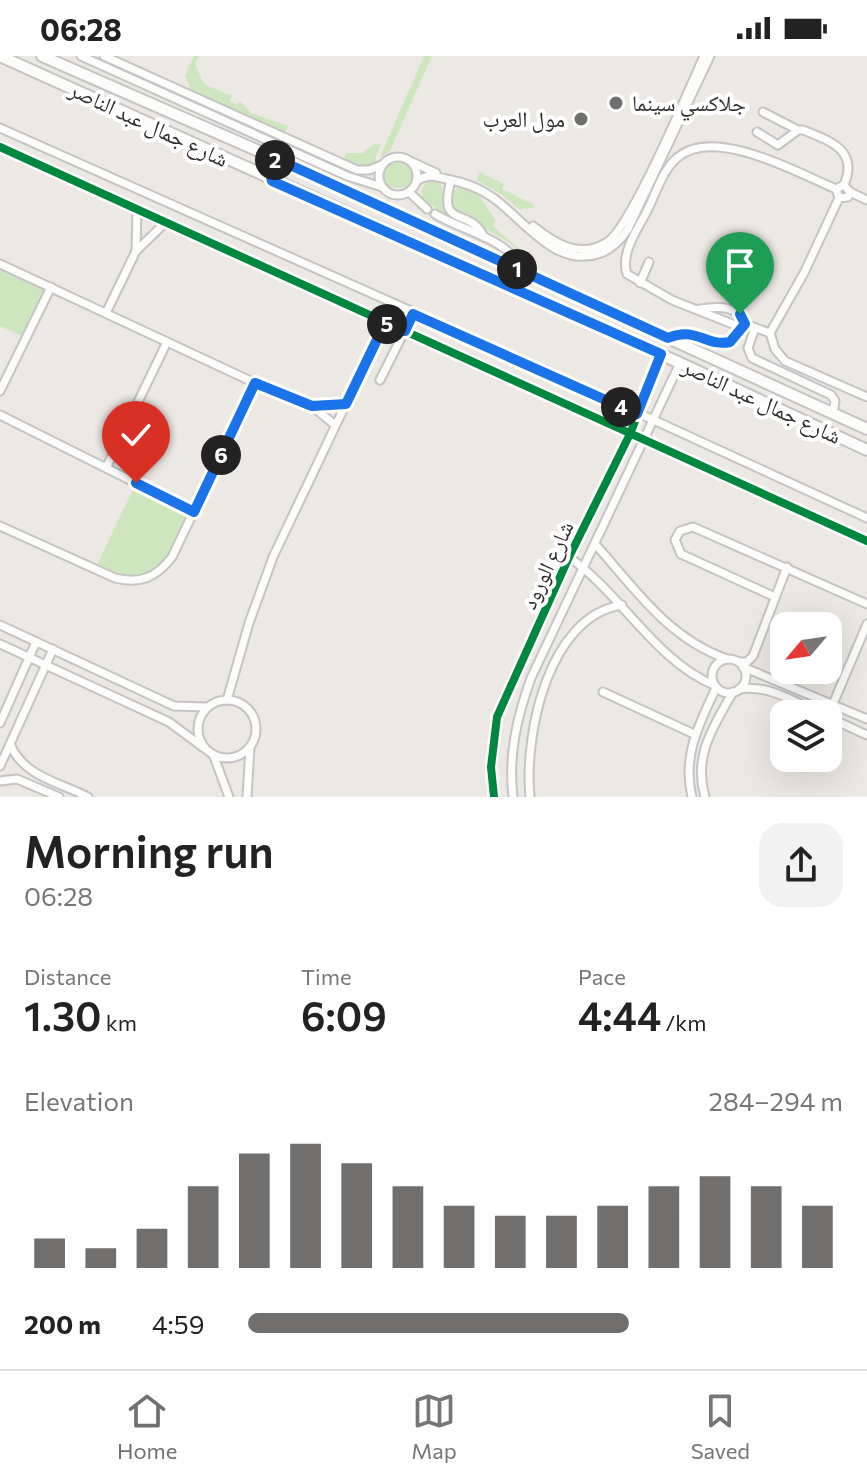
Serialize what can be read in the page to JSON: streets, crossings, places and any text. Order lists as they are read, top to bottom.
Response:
{
  "streets": {
    "main road": ["شارع جمال عبد الناصر"],
    "street": ["شارع الورود"]
  },
  "crossings": [
    ["شارع جمال عبد الناصر", "شارع الورود"]
  ],
  "places": ["جلاكسي سينما", "مول العرب"],
  "north": "bottom left",
  "page": {
    "status": "06:28",
    "pins": [
      "2",
      "1",
      "5",
      "4",
      "6"
    ],
    "heading": ["Morning run", "06:28"],
    "stats": [
      ["Distance", "1.30 km"],
      ["Time", "6:09"],
      ["Pace", "4:44 /km"]
    ],
    "chart": ["Elevation", "284–294 m"],
    "list": [
      {
        "name": "200 m",
        "note": "4:59"
      }
    ],
    "tabs": ["Home", "Map", "Saved"]
  }
}
